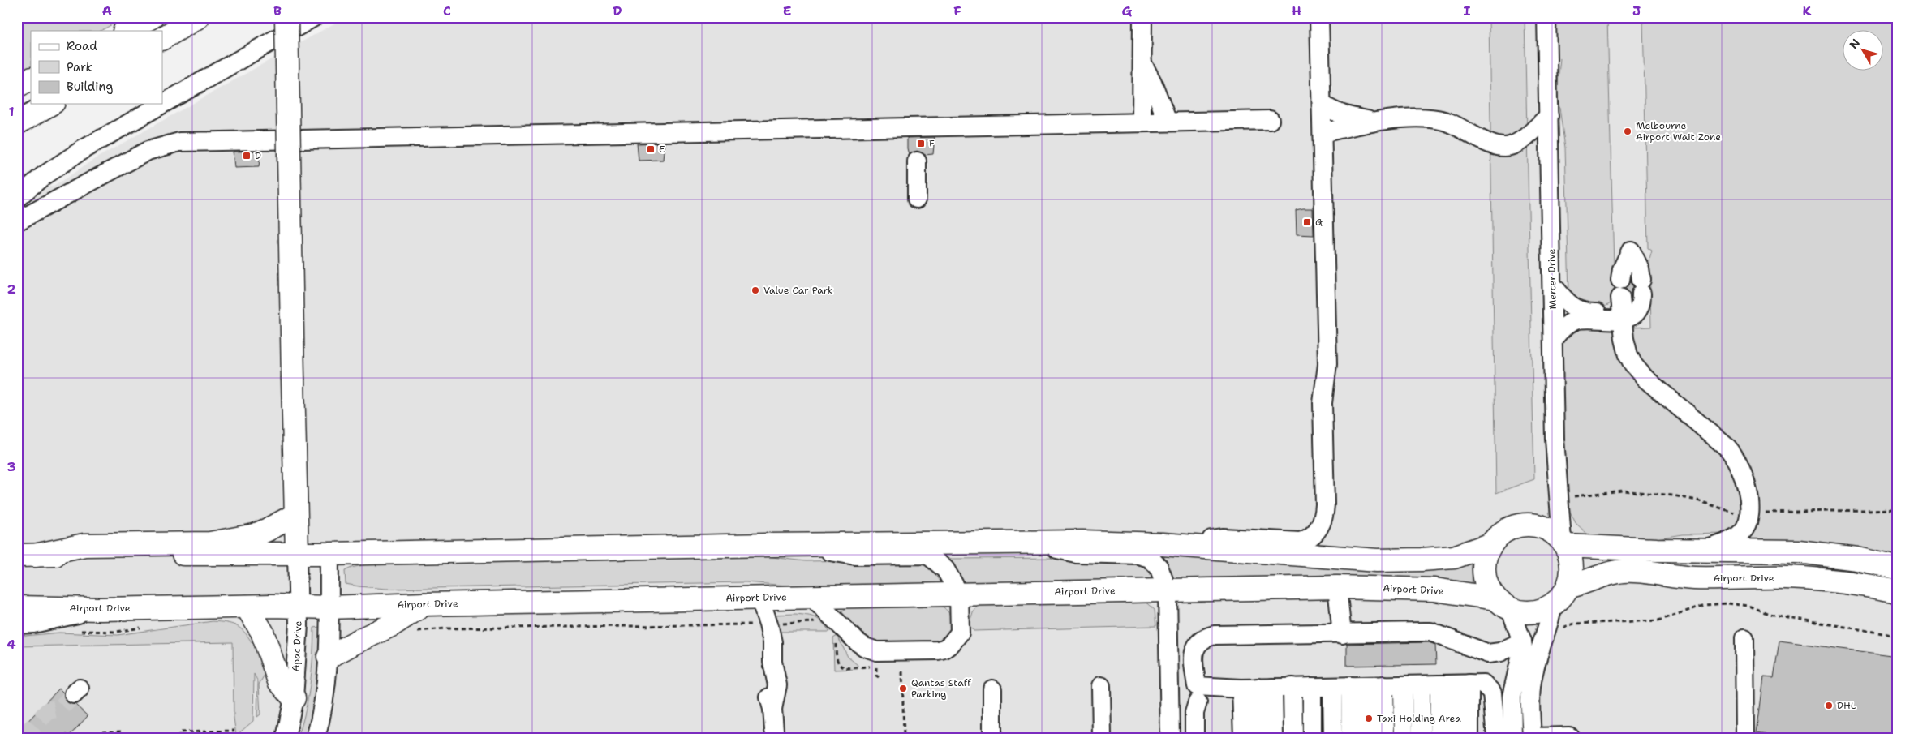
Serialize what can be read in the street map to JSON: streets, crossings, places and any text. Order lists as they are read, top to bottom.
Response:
{
  "streets": {
    "main road": ["Airport Drive"],
    "street": ["Mercer Drive", "Apac Drive"]
  },
  "crossings": [
    ["Mercer Drive", "Airport Drive"],
    ["Airport Drive", "Apac Drive"]
  ],
  "places": {
    "other": [
      "Melbourne Airport Wait Zone",
      "Value Car Park",
      "Qantas Staff Parking",
      "DHL",
      "Taxi Holding Area"
    ],
    "transit": [
      "F",
      "E",
      "D",
      "G"
    ]
  },
  "legend": ["Road", "Park", "Building"],
  "north": "top left",
  "grid": {
    "columns": [
      "A",
      "B",
      "C",
      "D",
      "E",
      "F",
      "G",
      "H",
      "I",
      "J",
      "K"
    ],
    "rows": [
      "1",
      "2",
      "3",
      "4"
    ]
  }
}
